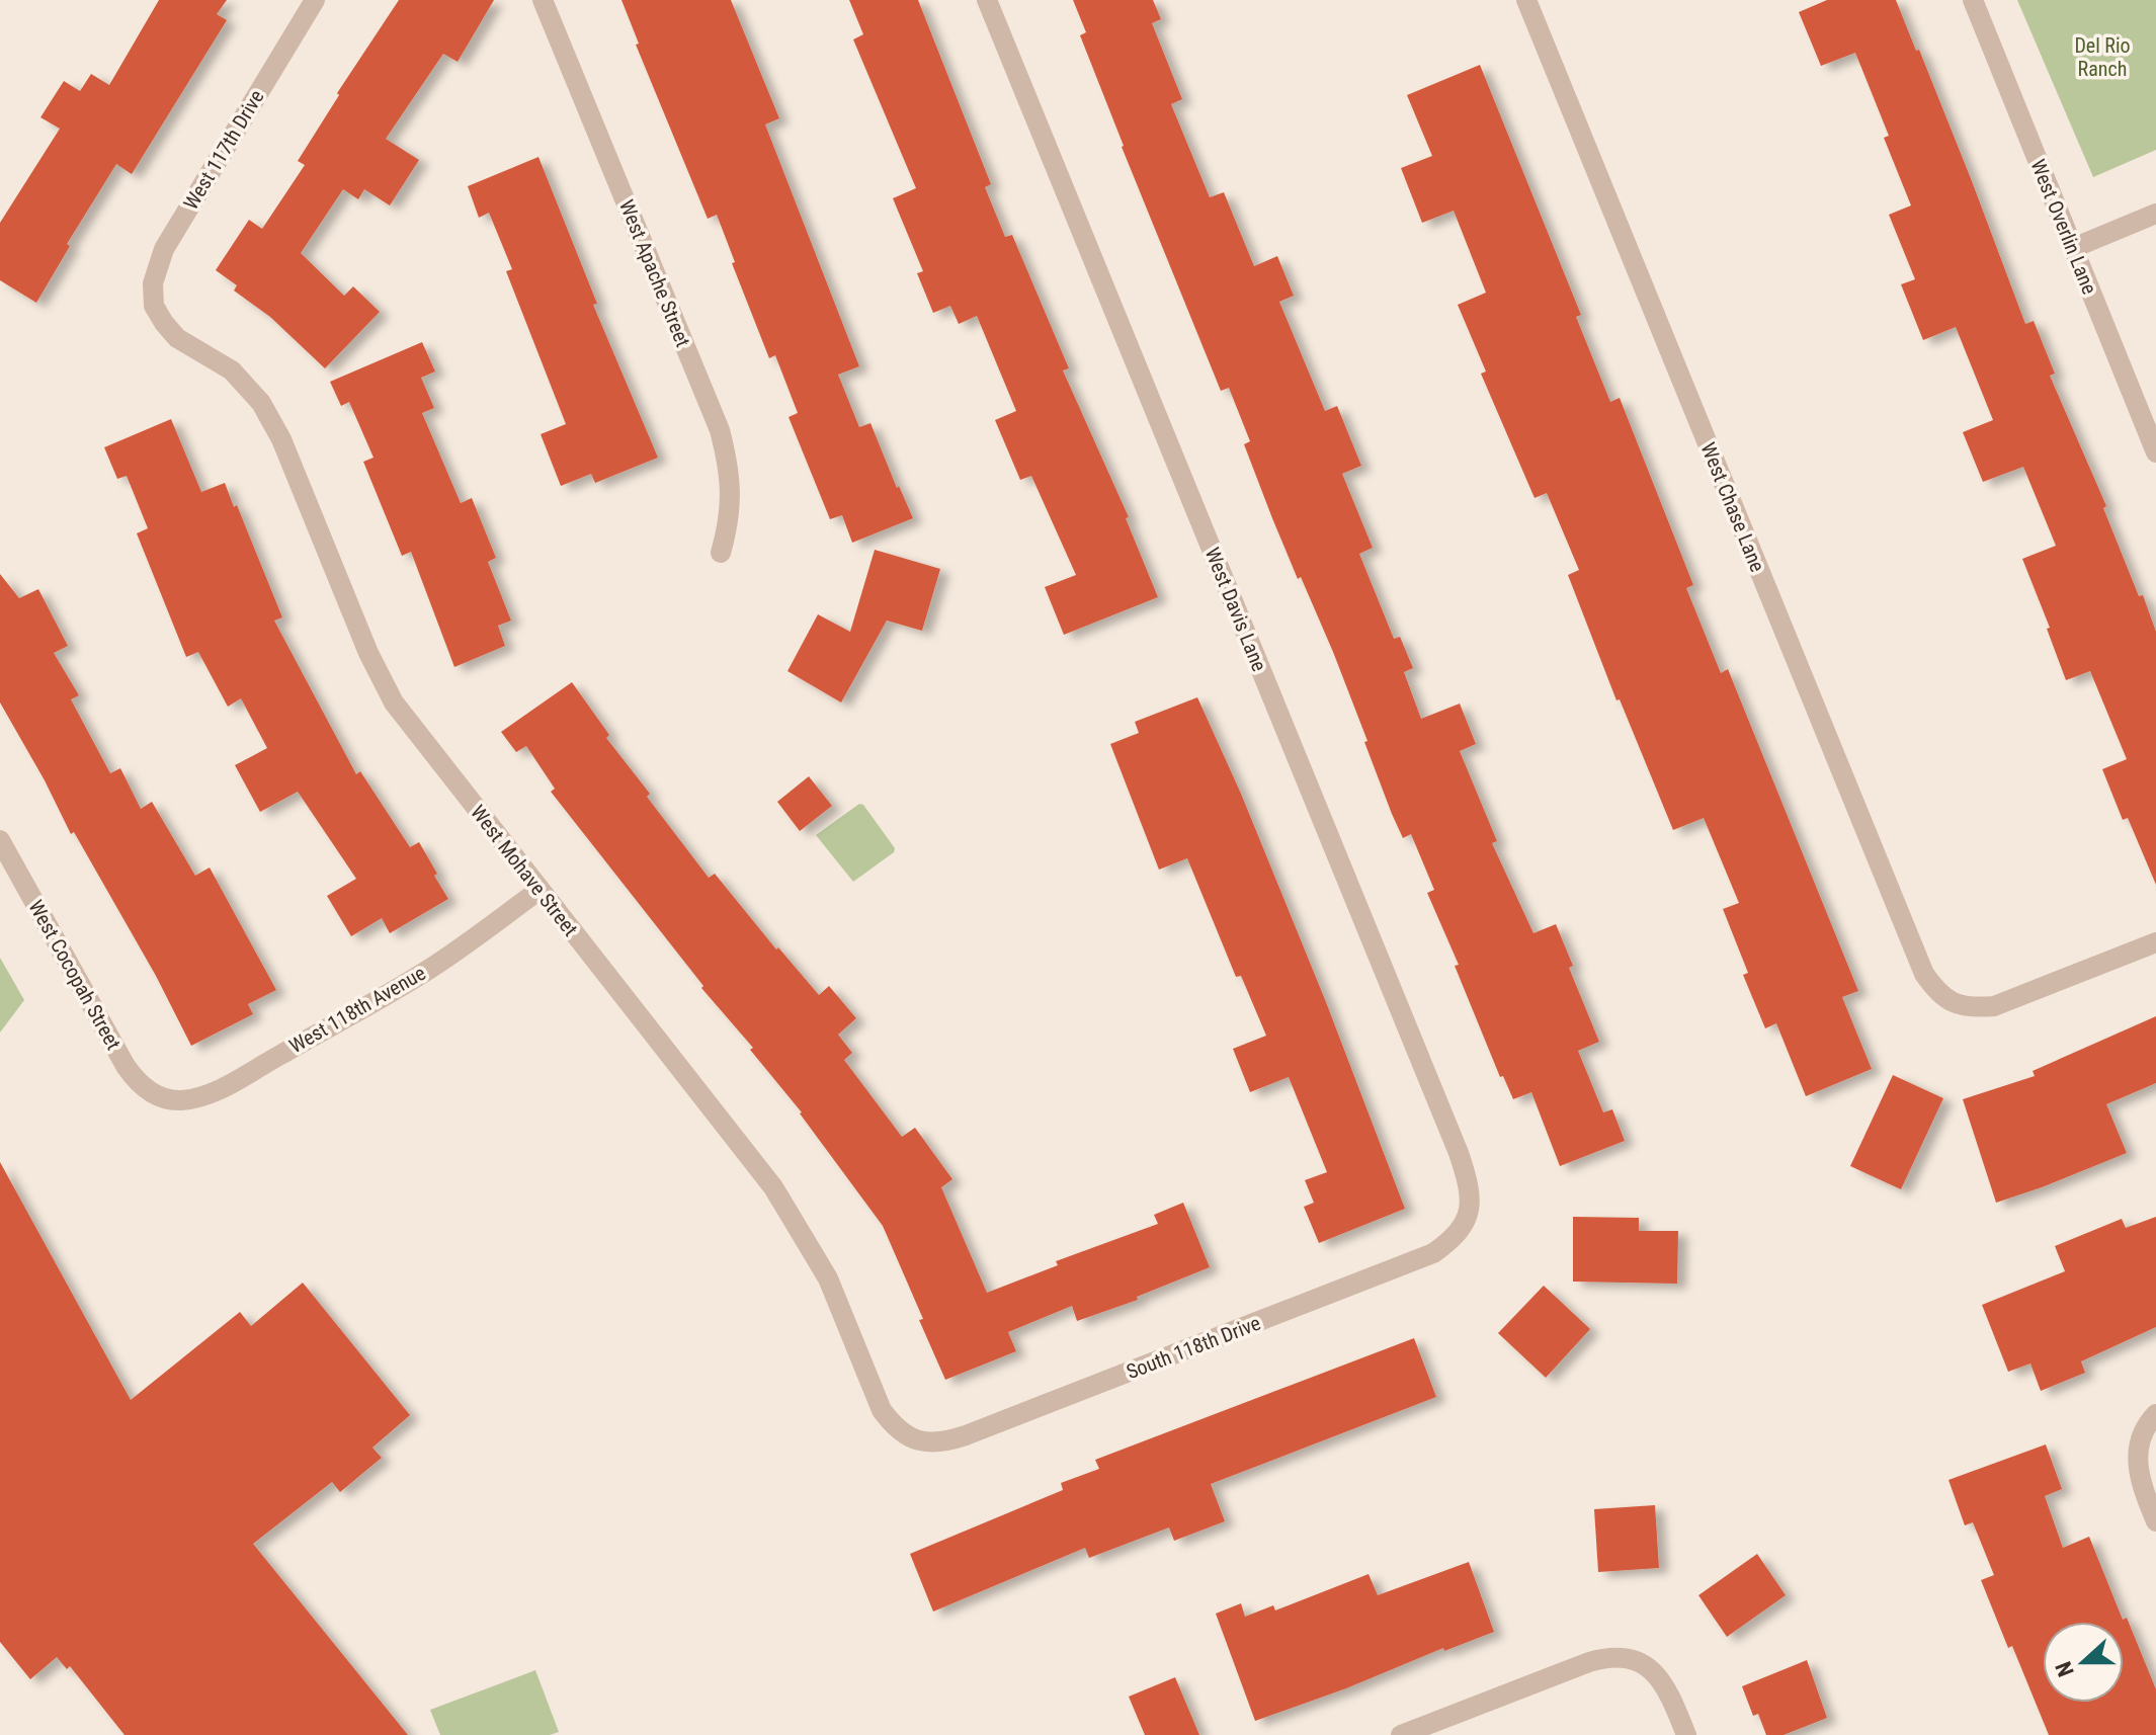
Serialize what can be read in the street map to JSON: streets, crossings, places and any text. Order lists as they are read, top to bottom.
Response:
{
  "streets": {
    "street": [
      "West 117th Drive",
      "West Overlin Lane",
      "West Apache Street",
      "West Chase Lane",
      "West Davis Lane",
      "West Mohave Street",
      "West Cocopah Street",
      "West 118th Avenue",
      "South 118th Drive"
    ]
  },
  "crossings": [
    ["West 117th Drive", "West Mohave Street"],
    ["West Davis Lane", "South 118th Drive"],
    ["West Mohave Street", "West 118th Avenue"],
    ["West Mohave Street", "South 118th Drive"],
    ["West Cocopah Street", "West 118th Avenue"]
  ],
  "parks": ["Del Rio Ranch"],
  "north": "left"
}
